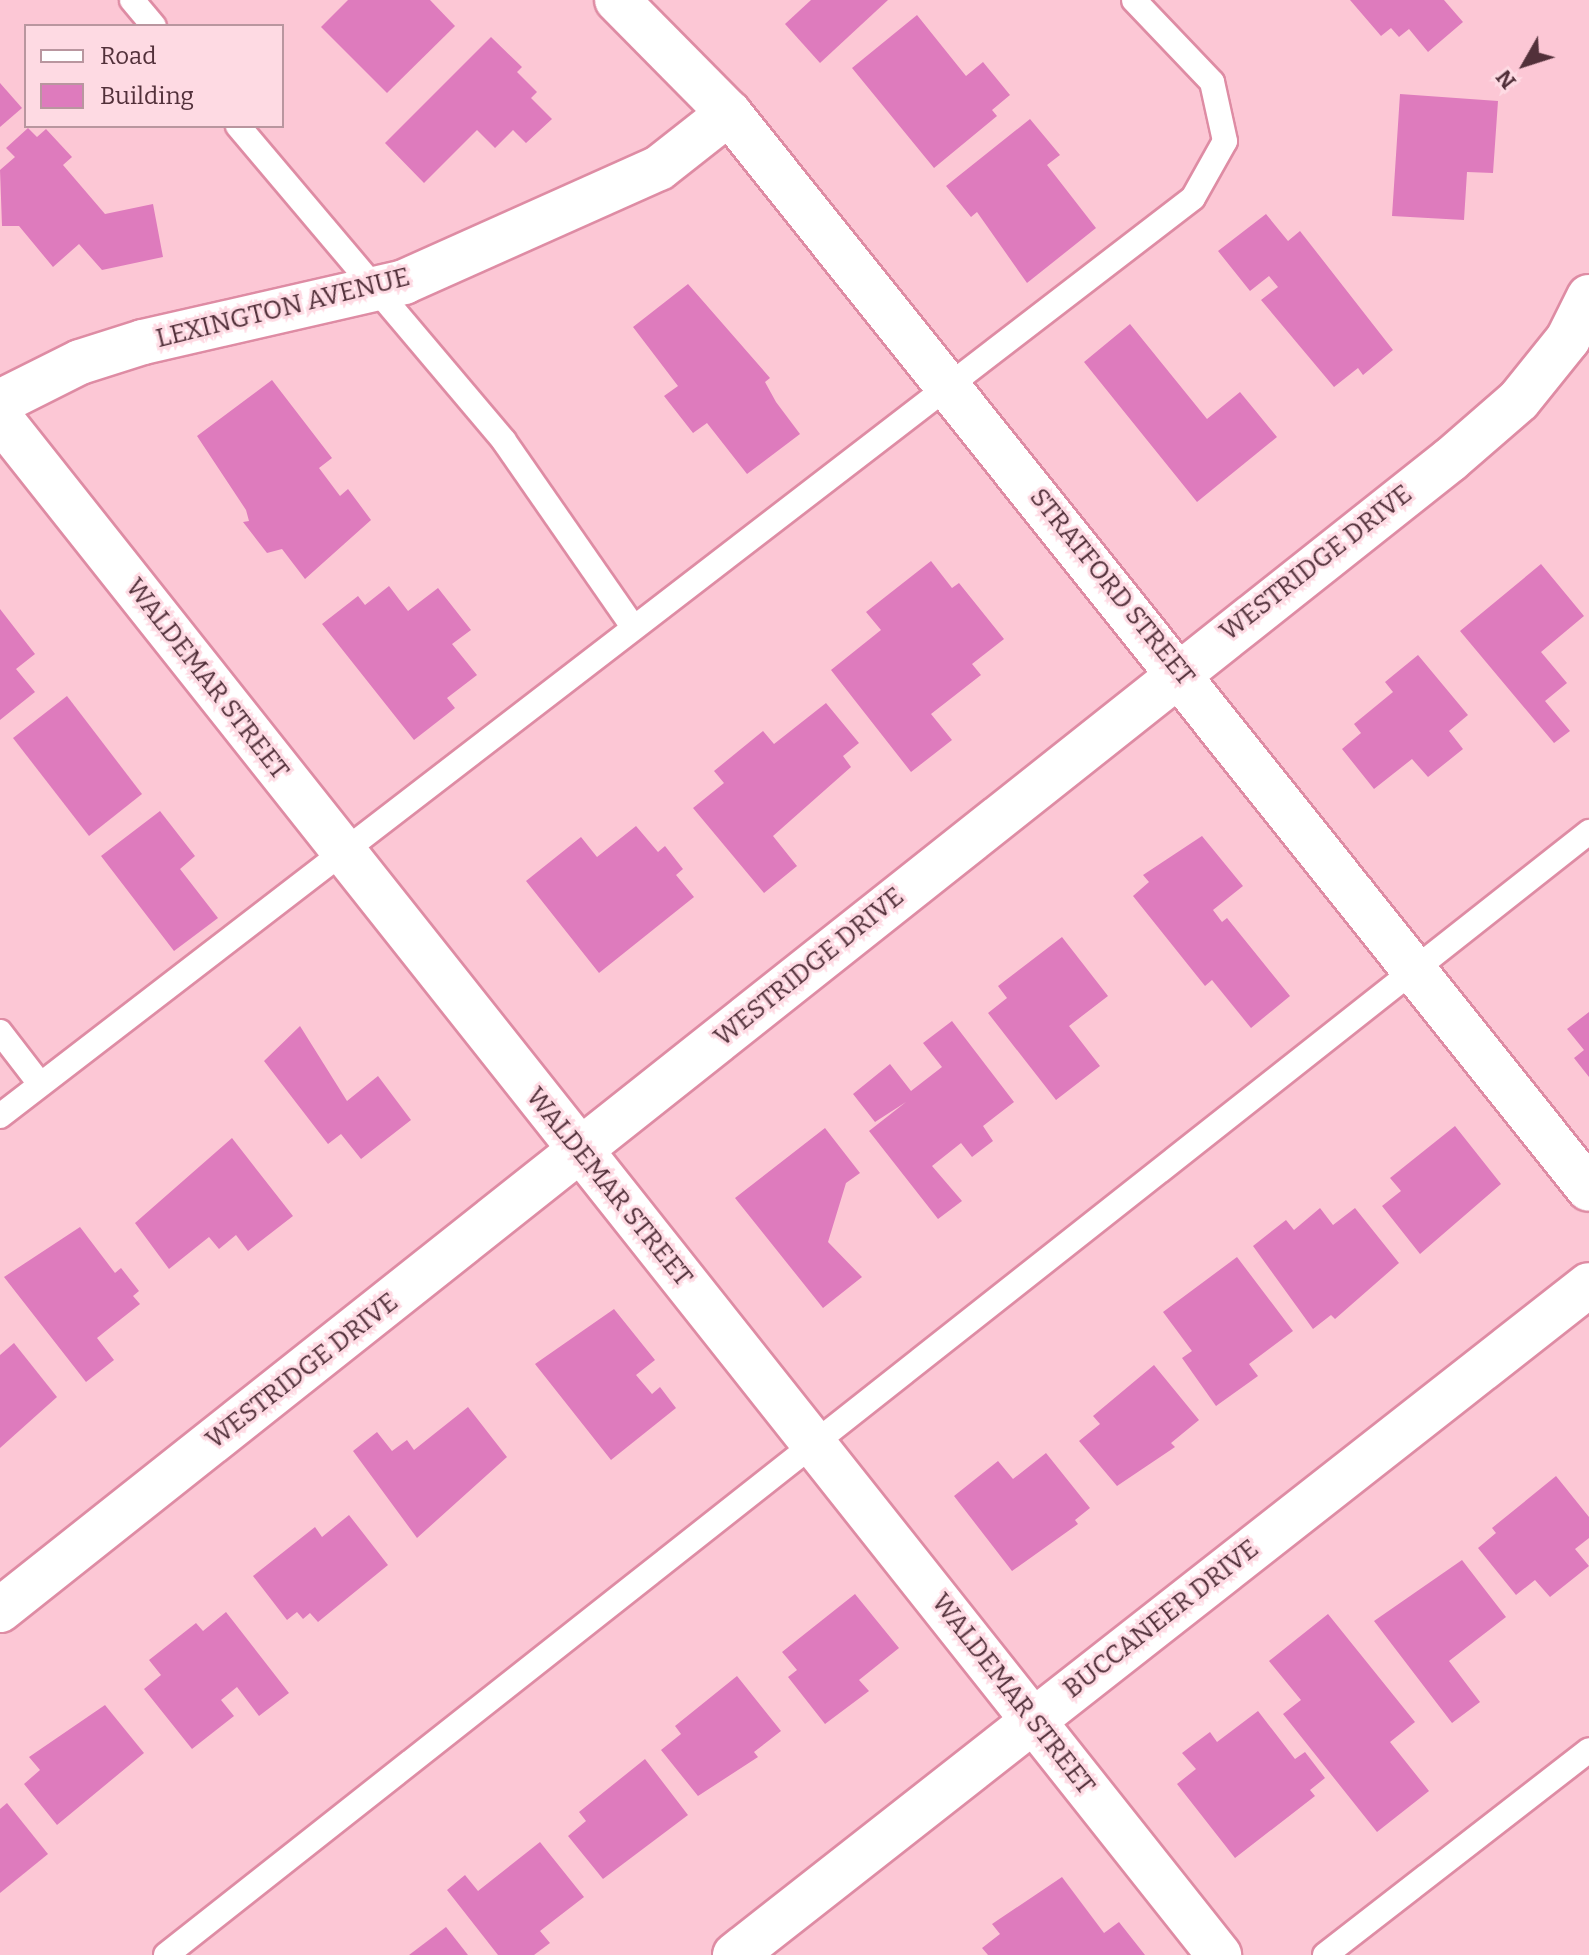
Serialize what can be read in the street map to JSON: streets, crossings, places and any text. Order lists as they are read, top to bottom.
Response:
{
  "streets": {
    "street": [
      "LEXINGTON AVENUE",
      "WESTRIDGE DRIVE",
      "STRATFORD STREET",
      "WALDEMAR STREET",
      "BUCCANEER DRIVE"
    ]
  },
  "crossings": [
    ["LEXINGTON AVENUE", "STRATFORD STREET"],
    ["WESTRIDGE DRIVE", "STRATFORD STREET"],
    ["WESTRIDGE DRIVE", "WALDEMAR STREET"],
    ["WALDEMAR STREET", "BUCCANEER DRIVE"]
  ],
  "legend": ["Road", "Building"],
  "north": "bottom left"
}
